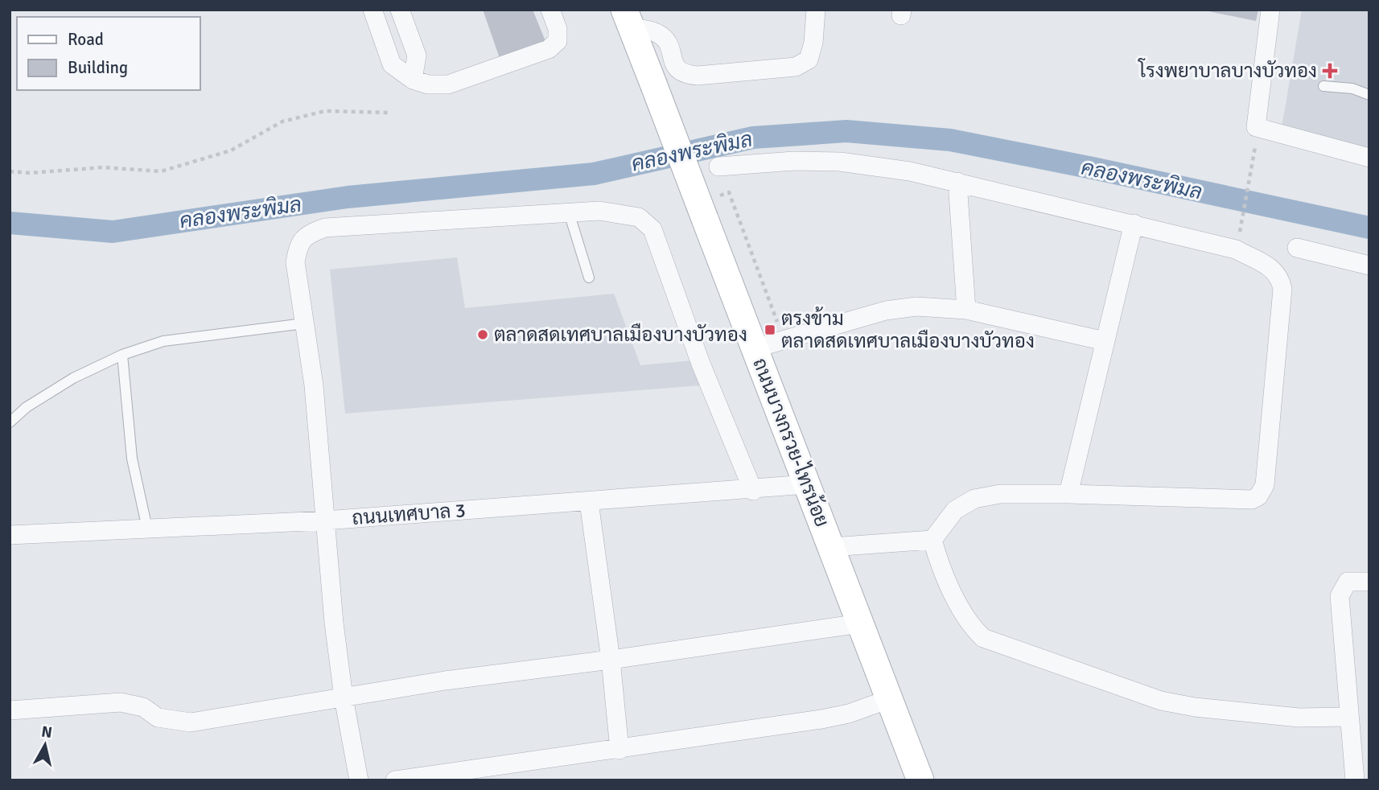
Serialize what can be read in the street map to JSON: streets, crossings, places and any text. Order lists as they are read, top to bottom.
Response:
{
  "streets": {
    "main road": ["ถนนบางกรวย-ไทรน้อย"],
    "street": ["ถนนเทศบาล 3"]
  },
  "crossings": [
    ["ถนนบางกรวย-ไทรน้อย", "ถนนเทศบาล 3"]
  ],
  "water": ["คลองพระพิมล"],
  "places": {
    "health": ["โรงพยาบาลบางบัวทอง"],
    "transit": ["ตรงข้าม ตลาดสดเทศบาลเมืองบางบัวทอง"],
    "other": ["ตลาดสดเทศบาลเมืองบางบัวทอง"]
  },
  "legend": ["Road", "Building"],
  "north": "top"
}
